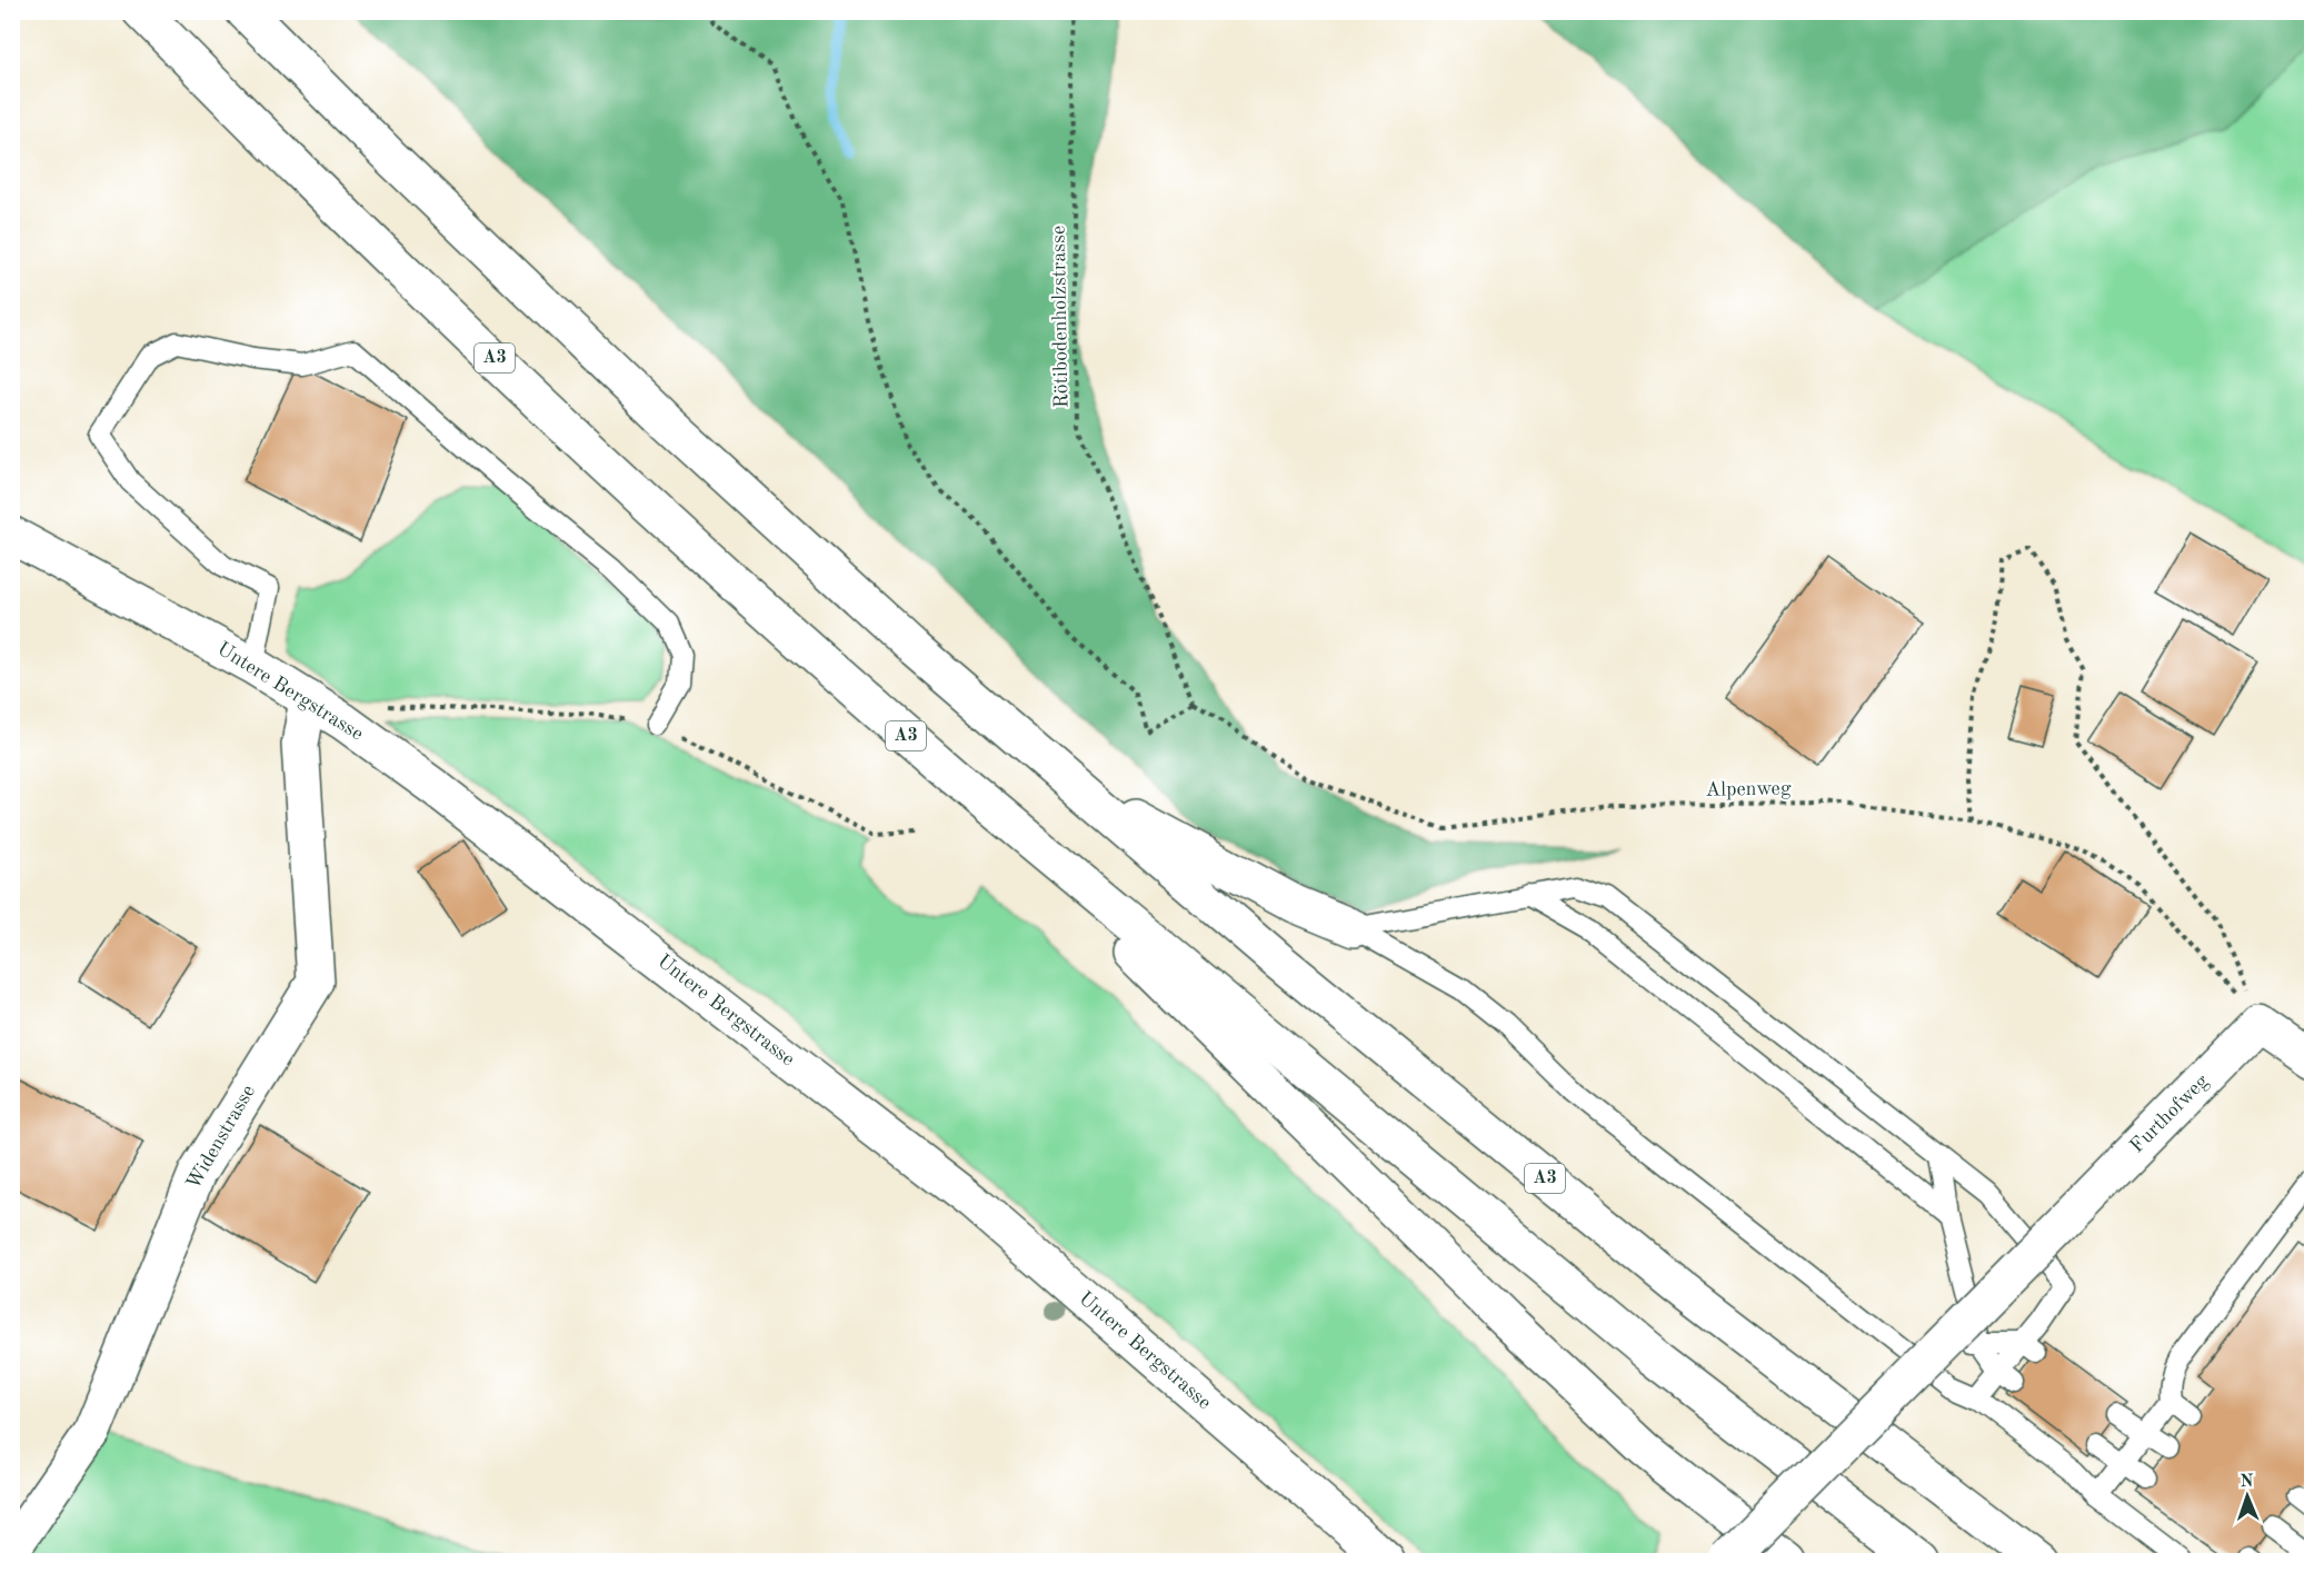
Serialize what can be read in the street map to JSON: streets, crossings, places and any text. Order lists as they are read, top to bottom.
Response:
{
  "streets": {
    "main road": [
      "A3",
      "Untere Bergstrasse",
      "Furthofweg",
      "Widenstrasse"
    ],
    "path": ["Rötibodenholzstrasse", "Alpenweg"]
  },
  "crossings": [
    ["Rötibodenholzstrasse", "Alpenweg"],
    ["Untere Bergstrasse", "Widenstrasse"],
    ["Alpenweg", "Furthofweg"]
  ],
  "north": "top"
}
